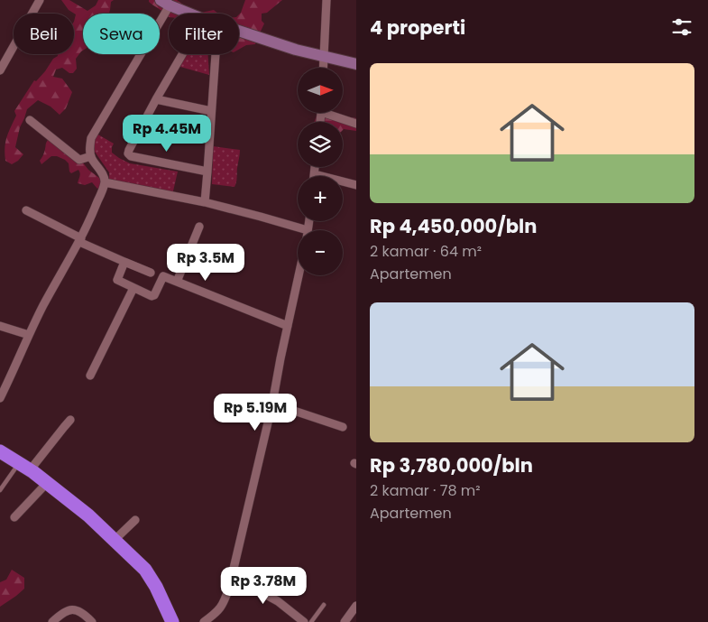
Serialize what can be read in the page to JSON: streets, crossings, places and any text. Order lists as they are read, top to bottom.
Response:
{
  "north": "right",
  "page": {
    "heading": "4 properti",
    "chip": ["Beli", "Sewa", "Filter"],
    "list": [
      {
        "name": "Rp 4,450,000/bln",
        "note": "2 kamar · 64 m² · Apartemen"
      },
      {
        "name": "Rp 3,780,000/bln",
        "note": "2 kamar · 78 m² · Apartemen"
      }
    ],
    "map_buttons": ["+", "−"],
    "price": [
      "Rp 4.45M",
      "Rp 3.5M",
      "Rp 5.19M",
      "Rp 3.78M"
    ]
  }
}
